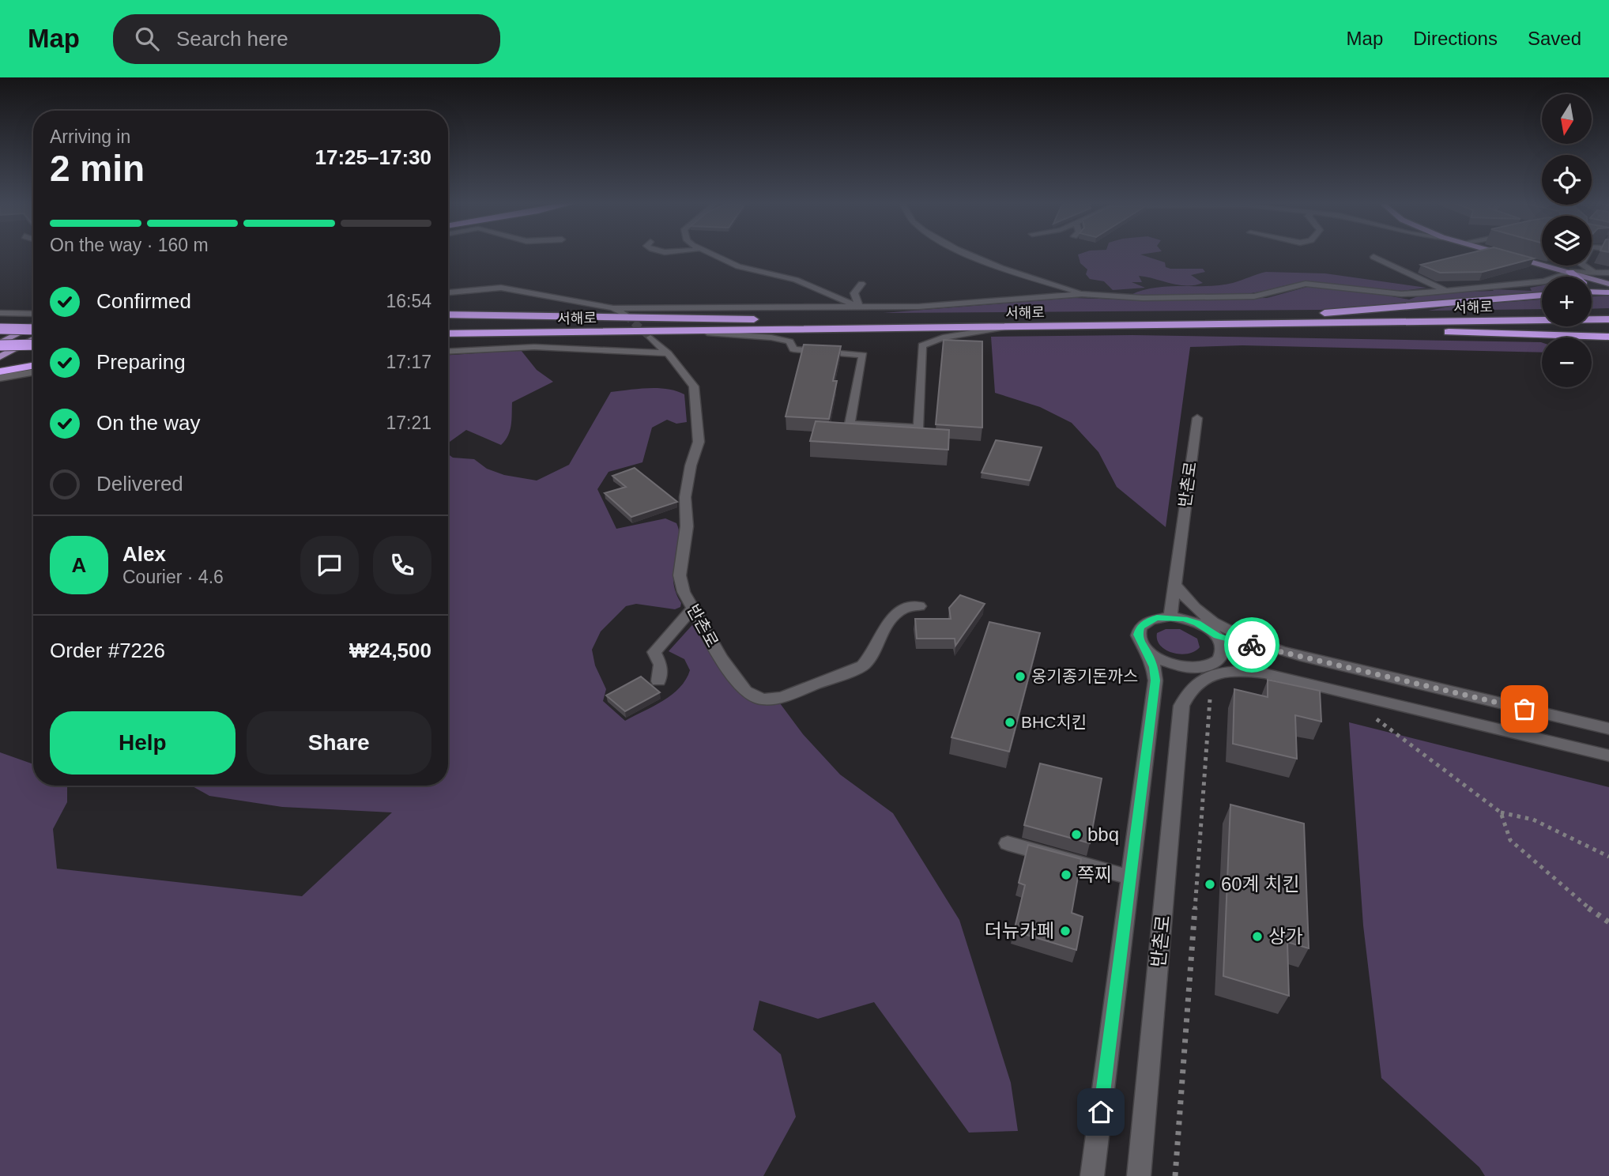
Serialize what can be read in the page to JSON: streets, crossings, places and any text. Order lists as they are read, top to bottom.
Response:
{
  "streets": {
    "highway": ["서해로"],
    "street": ["반촌로"]
  },
  "places": [
    "옹기종기돈까스",
    "BHC치킨",
    "bbq",
    "쪽찌",
    "60계 치킨",
    "더뉴카페",
    "상가"
  ],
  "north": "bottom",
  "page": {
    "header": "Map",
    "search": "Search here",
    "nav": ["Map", "Directions", "Saved"],
    "map_buttons": ["+", "−"],
    "heading": ["2 min", "Arriving in", "17:25–17:30"],
    "panel": [
      "Alex",
      "Courier · 4.6",
      "Order #7226",
      "₩24,500"
    ],
    "bar": "On the way · 160 m",
    "list": [
      ["Confirmed", "16:54"],
      ["Preparing", "17:17"],
      ["On the way", "17:21"],
      "Delivered"
    ],
    "round": "A",
    "buttons": ["Help", "Share"]
  }
}
